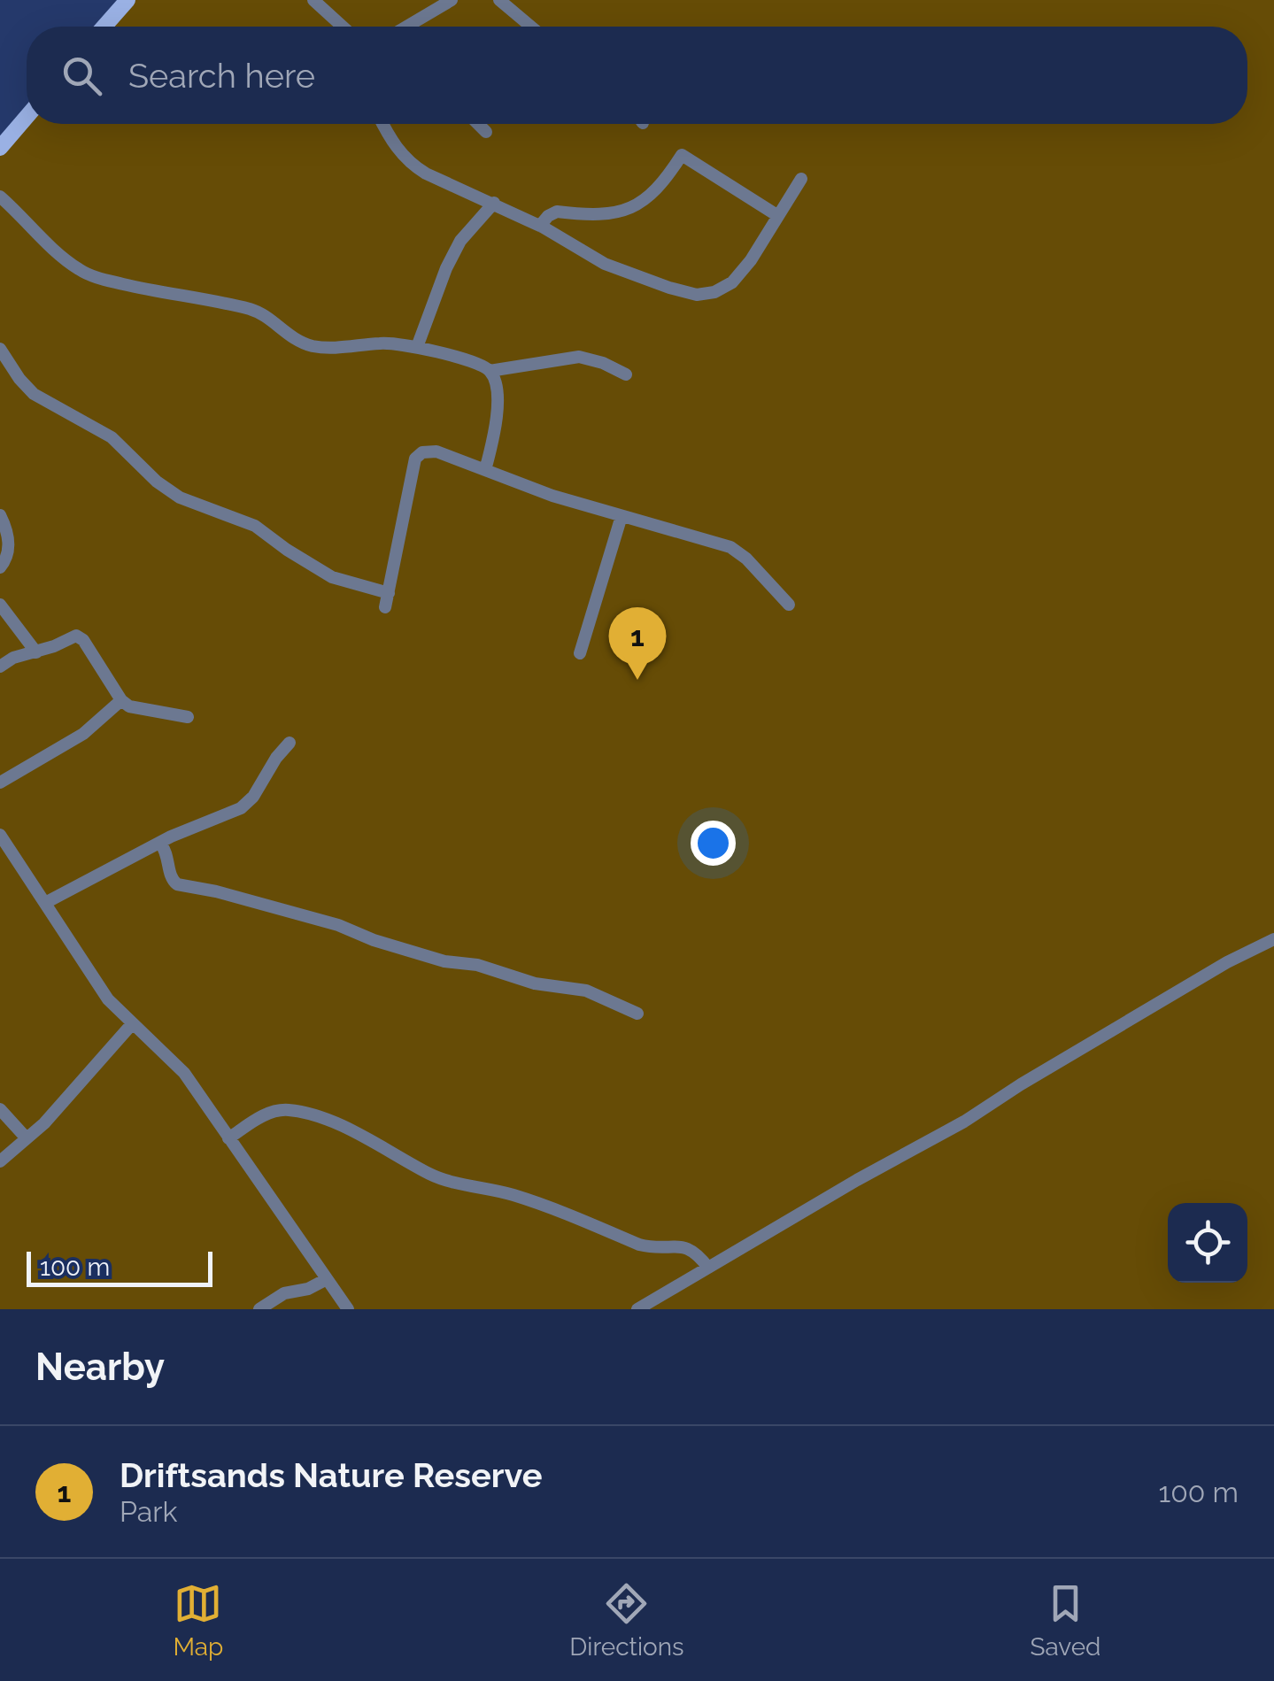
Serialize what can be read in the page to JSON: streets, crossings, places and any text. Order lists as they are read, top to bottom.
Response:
{
  "scale_bar": "100 m",
  "page": {
    "search": "Search here",
    "pins": "1",
    "scale": "100 m",
    "heading": "Nearby",
    "list": [
      {
        "mark": "1",
        "name": "Driftsands Nature Reserve",
        "note": "Park",
        "value": "100 m"
      }
    ],
    "nav": ["Map", "Directions", "Saved"]
  }
}
